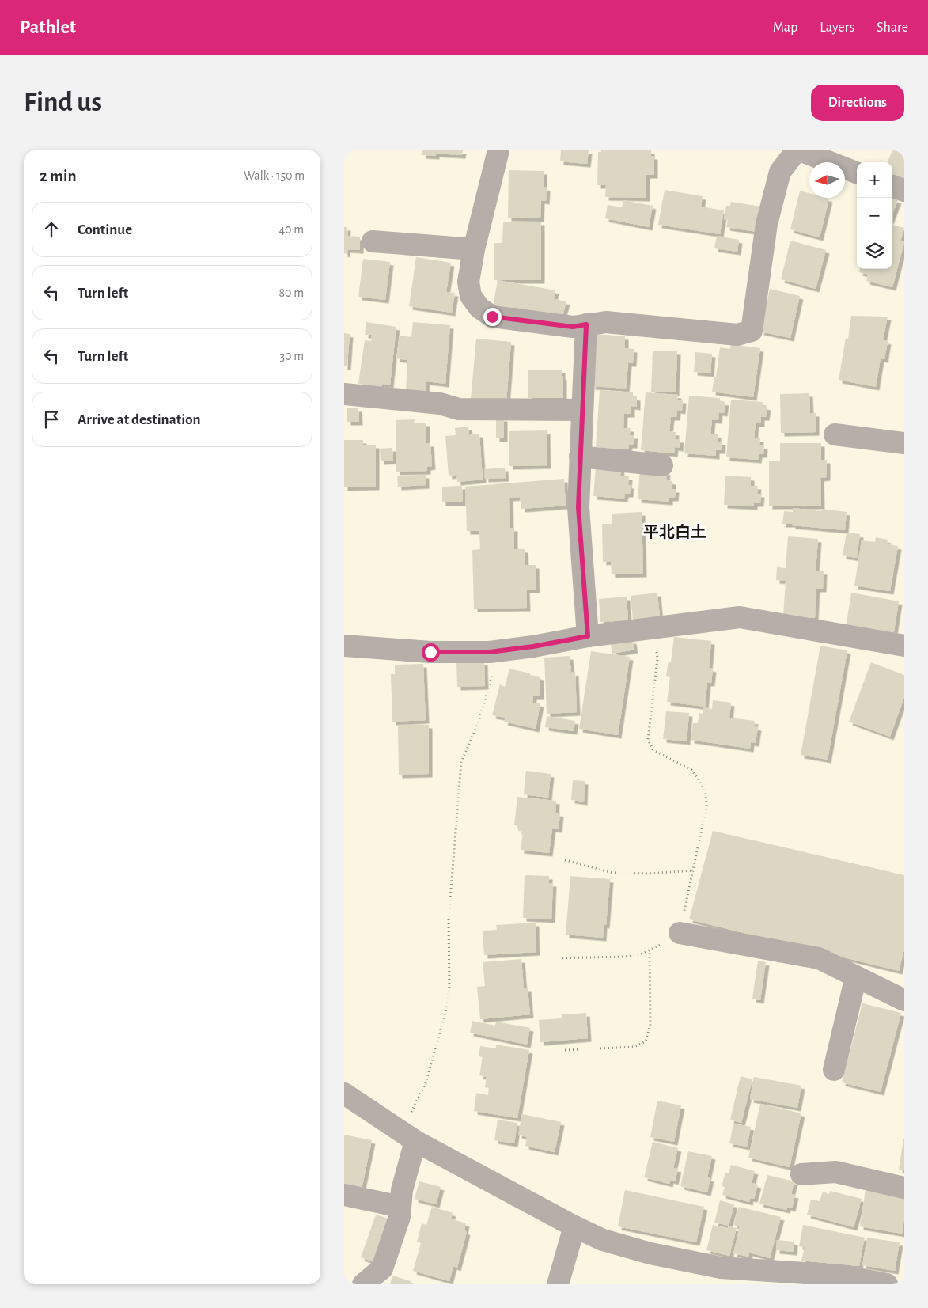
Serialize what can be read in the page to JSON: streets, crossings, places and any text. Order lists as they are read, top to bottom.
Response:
{
  "districts": ["平北白土"],
  "north": "left",
  "page": {
    "header": "Pathlet",
    "nav": ["Map", "Layers", "Share"],
    "buttons": "Directions",
    "title": "Find us",
    "heading": ["2 min", "Walk · 150 m"],
    "map_buttons": ["+", "−"],
    "list": [
      ["Continue", "40 m"],
      ["Turn left", "80 m"],
      ["Turn left", "30 m"],
      "Arrive at destination"
    ]
  }
}
